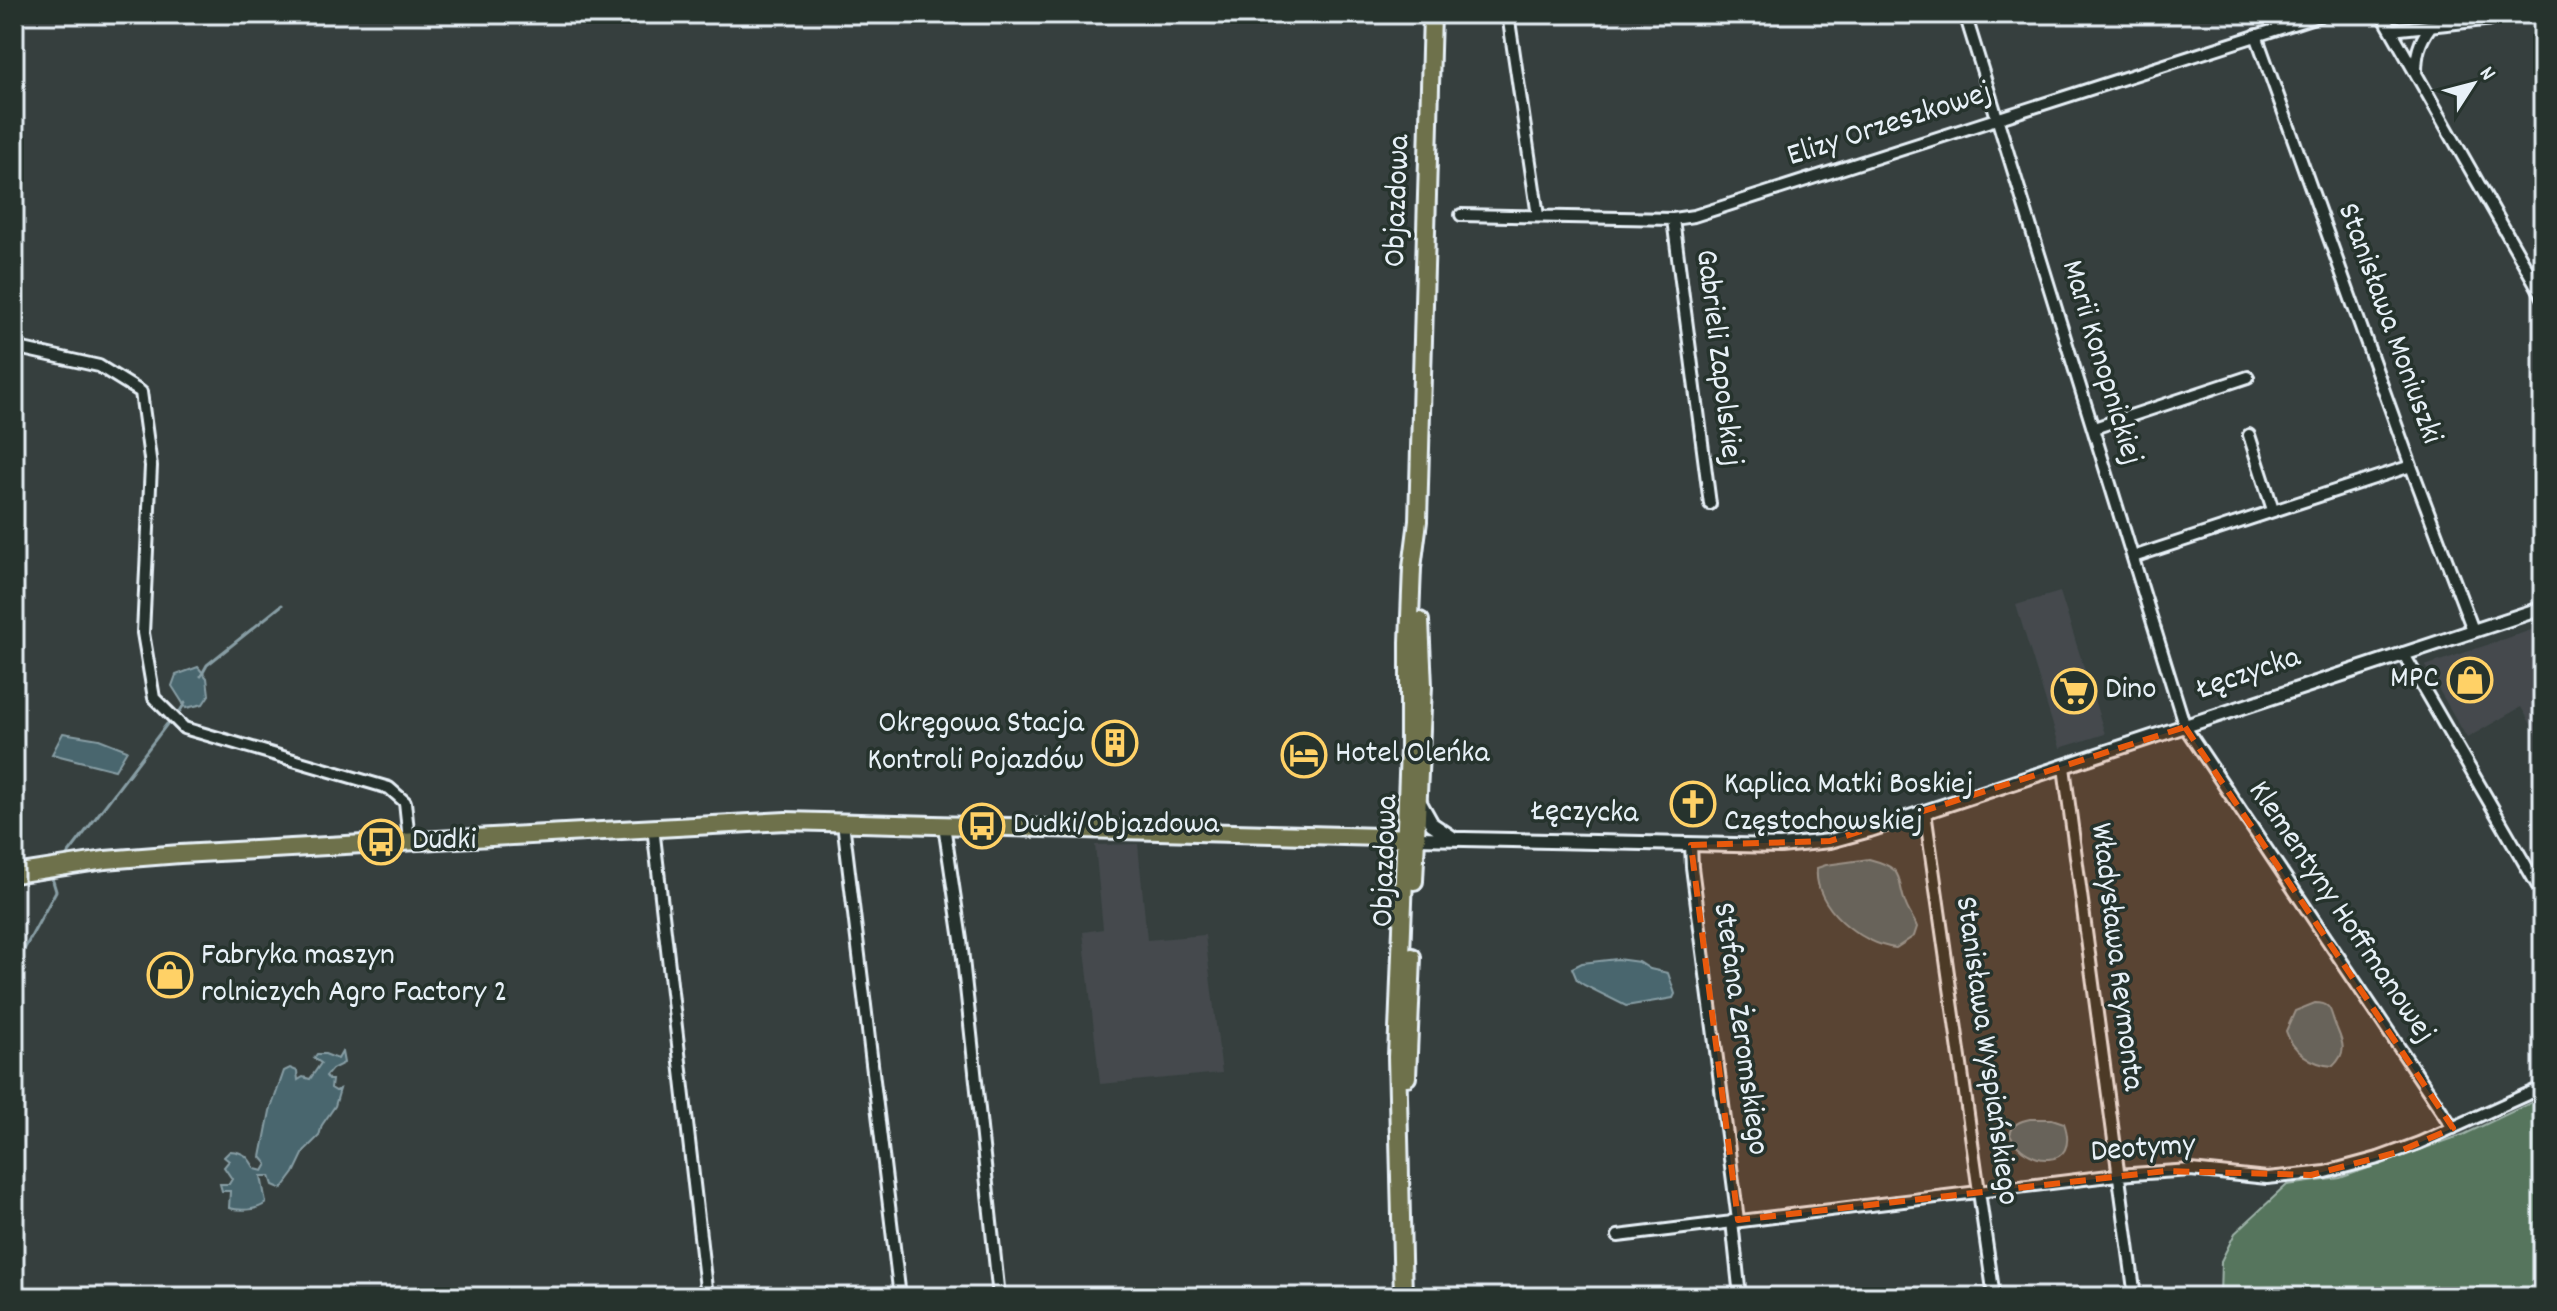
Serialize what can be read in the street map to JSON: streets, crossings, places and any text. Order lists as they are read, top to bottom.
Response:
{
  "streets": {
    "main road": ["Objazdowa"],
    "street": [
      "Elizy Orzeszkowej",
      "Stanisława Moniuszki",
      "Gabrieli Zapolskiej",
      "Marii Konopnickiej",
      "Łęczycka",
      "Klementyny Hoffmanowej",
      "Władysława Reymonta",
      "Stefana Żeromskiego",
      "Stanisława Wyspiańskiego",
      "Deotymy"
    ]
  },
  "crossings": [
    ["Elizy Orzeszkowej", "Stanisława Moniuszki"],
    ["Elizy Orzeszkowej", "Gabrieli Zapolskiej"],
    ["Elizy Orzeszkowej", "Marii Konopnickiej"],
    ["Objazdowa", "Łęczycka"],
    ["Stanisława Moniuszki", "Łęczycka"],
    ["Marii Konopnickiej", "Łęczycka"],
    ["Marii Konopnickiej", "Klementyny Hoffmanowej"],
    ["Łęczycka", "Klementyny Hoffmanowej"],
    ["Łęczycka", "Władysława Reymonta"],
    ["Łęczycka", "Stefana Żeromskiego"],
    ["Łęczycka", "Stanisława Wyspiańskiego"],
    ["Klementyny Hoffmanowej", "Deotymy"],
    ["Władysława Reymonta", "Deotymy"],
    ["Stefana Żeromskiego", "Deotymy"],
    ["Stanisława Wyspiańskiego", "Deotymy"]
  ],
  "places": {
    "shop": ["MPC", "Fabryka maszyn rolniczych Agro Factory 2"],
    "supermarket": ["Dino"],
    "building": ["Okręgowa Stacja Kontroli Pojazdów"],
    "hotel": ["Hotel Oleńka"],
    "church": ["Kaplica Matki Boskiej Częstochowskiej"],
    "bus stop": ["Dudki/Objazdowa", "Dudki"]
  },
  "north": "top right"
}
